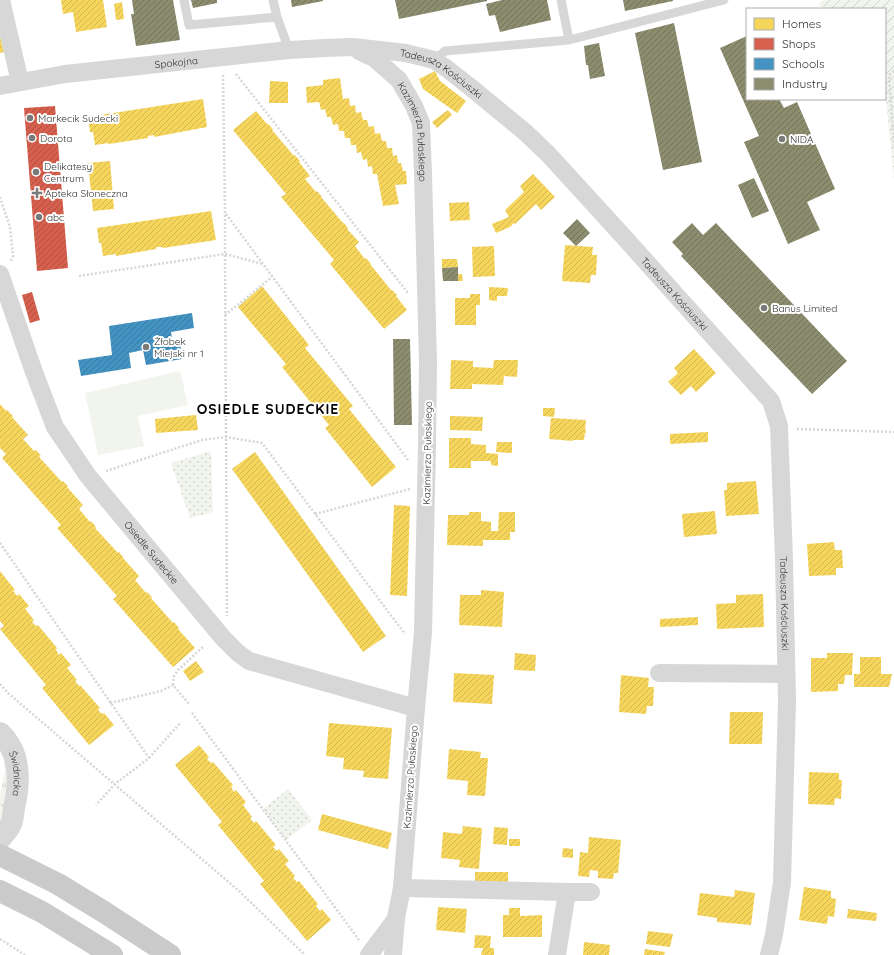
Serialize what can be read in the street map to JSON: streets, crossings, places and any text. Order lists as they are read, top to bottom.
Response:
{
  "streets": {
    "street": [
      "Spokojna",
      "Tadeusza Kościuszki",
      "Kazimierza Pułaskiego",
      "Osiedle Sudeckie",
      "Świdnicka"
    ]
  },
  "crossings": [
    ["Spokojna", "Tadeusza Kościuszki"],
    ["Spokojna", "Kazimierza Pułaskiego"],
    ["Tadeusza Kościuszki", "Kazimierza Pułaskiego"],
    ["Kazimierza Pułaskiego", "Osiedle Sudeckie"]
  ],
  "districts": ["OSIEDLE SUDECKIE"],
  "places": {
    "other": [
      "Markecik Sudecki",
      "Dorota",
      "NIDA",
      "Delikatesy Centrum",
      "abc",
      "Banus Limited",
      "Żłobek Miejski nr 1"
    ],
    "health": ["Apteka Słoneczna"]
  },
  "legend": [
    "Homes",
    "Shops",
    "Schools",
    "Industry"
  ]
}
